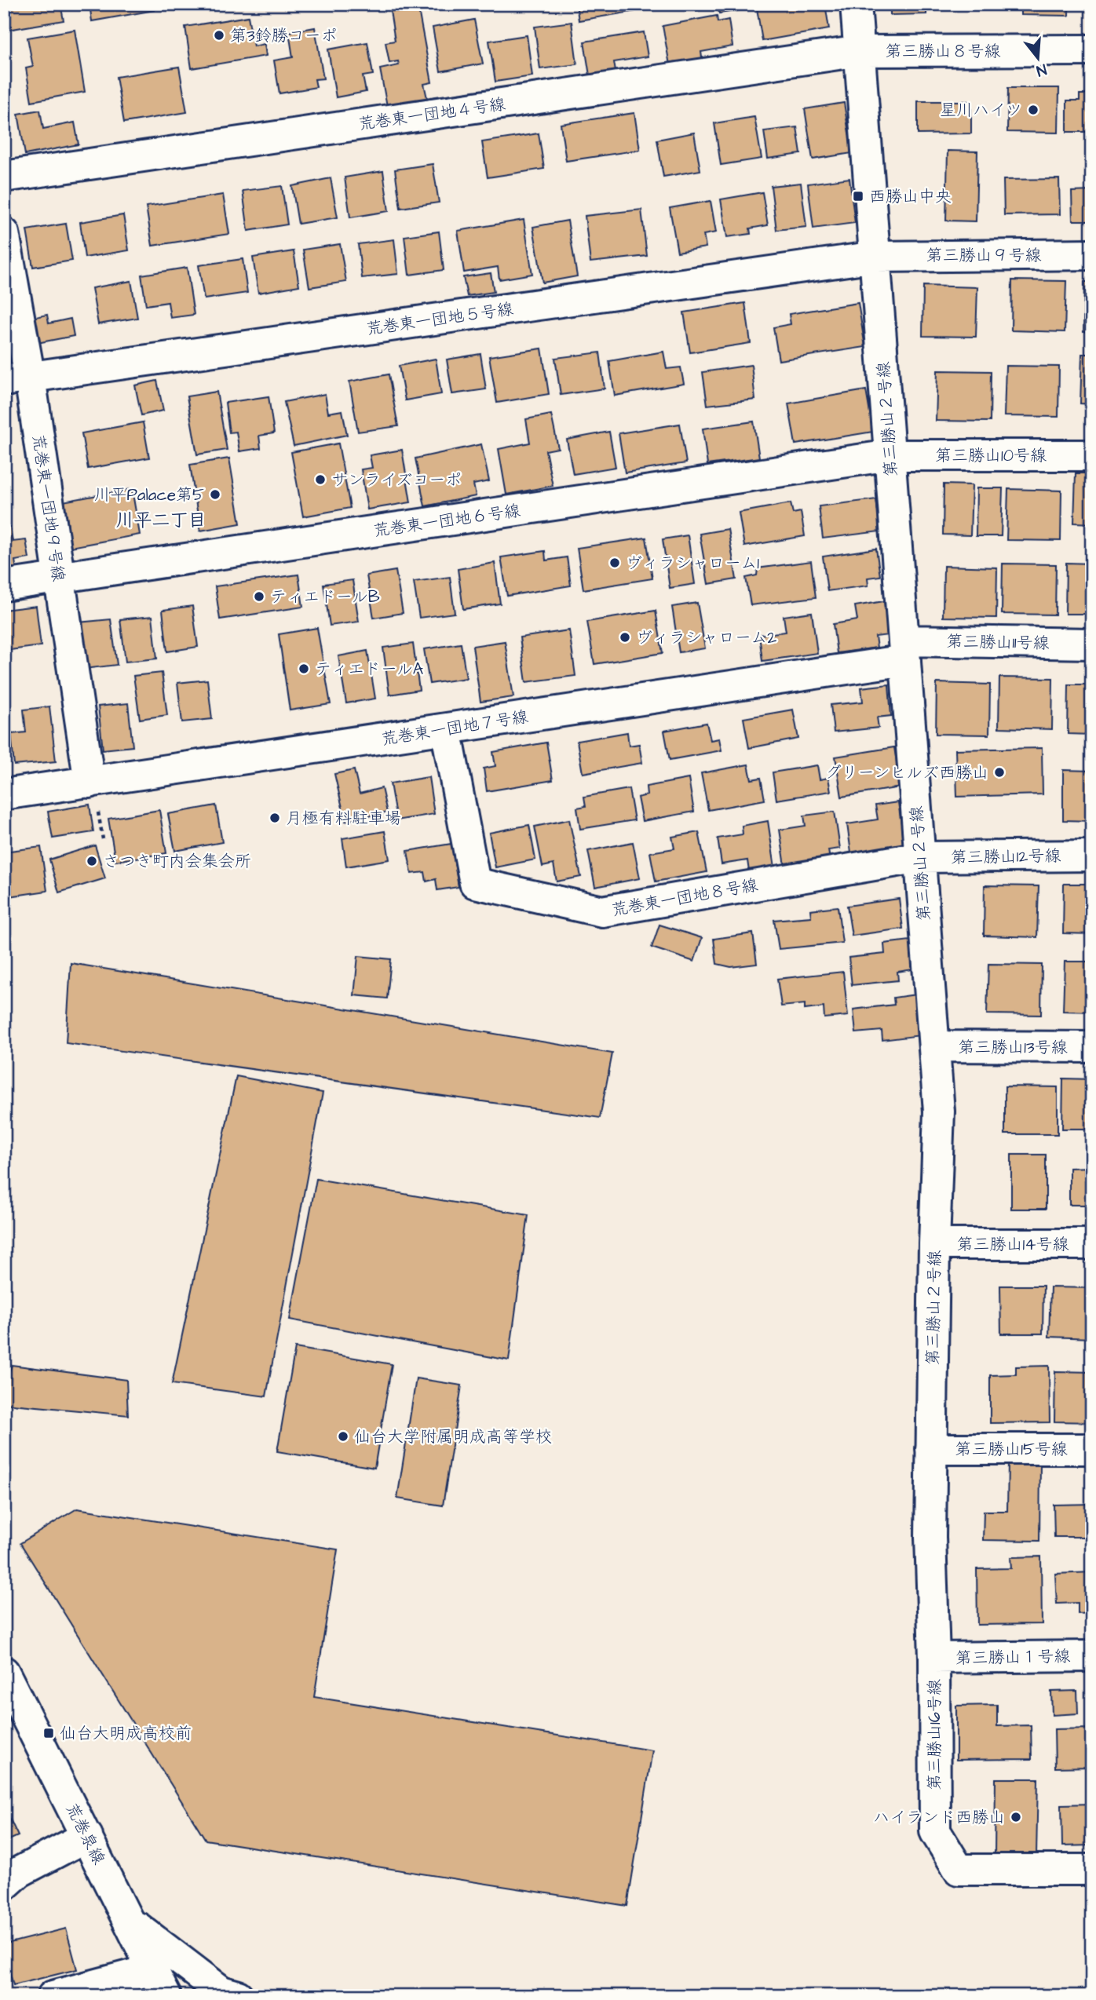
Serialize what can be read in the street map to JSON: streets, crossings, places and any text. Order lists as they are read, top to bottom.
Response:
{
  "streets": {
    "street": [
      "第三勝山８号線",
      "荒巻東一団地４号線",
      "第三勝山９号線",
      "荒巻東一団地５号線",
      "第三勝山２号線",
      "第三勝山10号線",
      "荒巻東一団地９号線",
      "荒巻東一団地６号線",
      "第三勝山11号線",
      "荒巻東一団地７号線",
      "第三勝山12号線",
      "荒巻東一団地８号線",
      "第三勝山13号線",
      "第三勝山14号線",
      "第三勝山15号線",
      "第三勝山１号線",
      "第三勝山16号線",
      "荒巻泉線"
    ]
  },
  "crossings": [
    ["第三勝山８号線", "荒巻東一団地４号線"],
    ["第三勝山８号線", "第三勝山２号線"],
    ["荒巻東一団地４号線", "第三勝山２号線"],
    ["第三勝山９号線", "荒巻東一団地５号線"],
    ["第三勝山９号線", "第三勝山２号線"],
    ["荒巻東一団地５号線", "第三勝山２号線"],
    ["荒巻東一団地５号線", "荒巻東一団地９号線"],
    ["第三勝山２号線", "第三勝山10号線"],
    ["第三勝山２号線", "荒巻東一団地６号線"],
    ["第三勝山２号線", "第三勝山11号線"],
    ["第三勝山２号線", "荒巻東一団地７号線"],
    ["第三勝山２号線", "第三勝山12号線"],
    ["第三勝山２号線", "荒巻東一団地８号線"],
    ["第三勝山２号線", "第三勝山13号線"],
    ["第三勝山２号線", "第三勝山14号線"],
    ["第三勝山２号線", "第三勝山15号線"],
    ["第三勝山２号線", "第三勝山１号線"],
    ["第三勝山２号線", "第三勝山16号線"],
    ["第三勝山10号線", "荒巻東一団地６号線"],
    ["荒巻東一団地９号線", "荒巻東一団地６号線"],
    ["荒巻東一団地９号線", "荒巻東一団地７号線"],
    ["第三勝山11号線", "荒巻東一団地７号線"],
    ["荒巻東一団地７号線", "荒巻東一団地８号線"],
    ["第三勝山12号線", "荒巻東一団地８号線"],
    ["第三勝山１号線", "第三勝山16号線"]
  ],
  "districts": ["川平二丁目"],
  "places": {
    "other": [
      "第3鈴勝コーポ",
      "星川ハイツ",
      "サンライズコーポ",
      "川平Palace第5",
      "ヴィラシャローム1",
      "ティエドールB",
      "ヴィラシャローム2",
      "ティエドールA",
      "グリーンヒルズ西勝山",
      "月極有料駐車場",
      "さつき町内会集会所",
      "仙台大学附属明成高等学校",
      "ハイランド西勝山"
    ],
    "transit": ["西勝山中央", "仙台大明成高校前"]
  },
  "north": "bottom"
}
